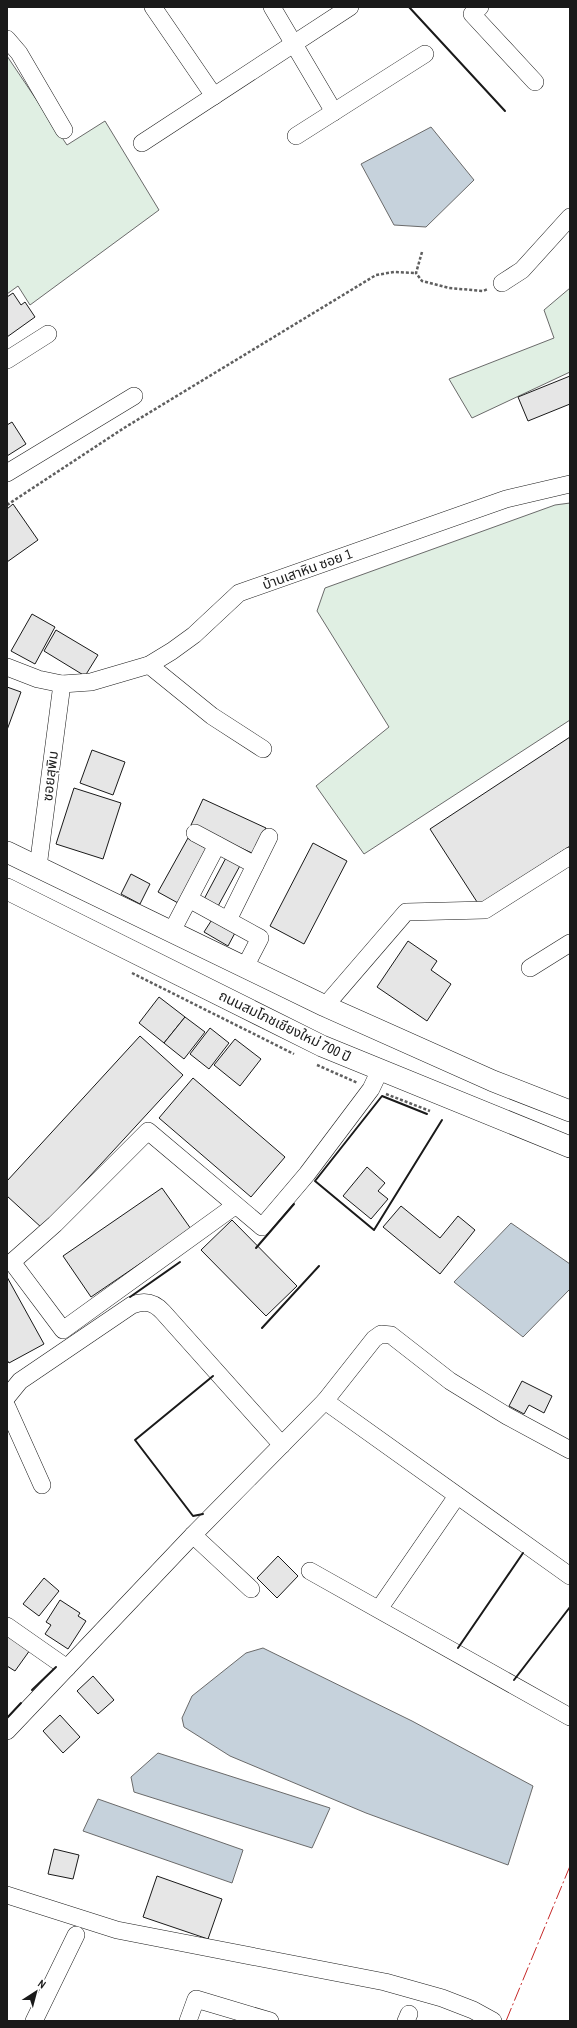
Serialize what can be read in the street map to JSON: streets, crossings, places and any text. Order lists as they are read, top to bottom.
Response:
{
  "streets": {
    "main road": ["ถนนสมโภชเชียงใหม่ 700 ปี"],
    "street": ["บ้านเสาหิน ซอย 1", "ซอยสุพิม"]
  },
  "crossings": [
    ["บ้านเสาหิน ซอย 1", "ซอยสุพิม"]
  ],
  "north": "top right"
}
